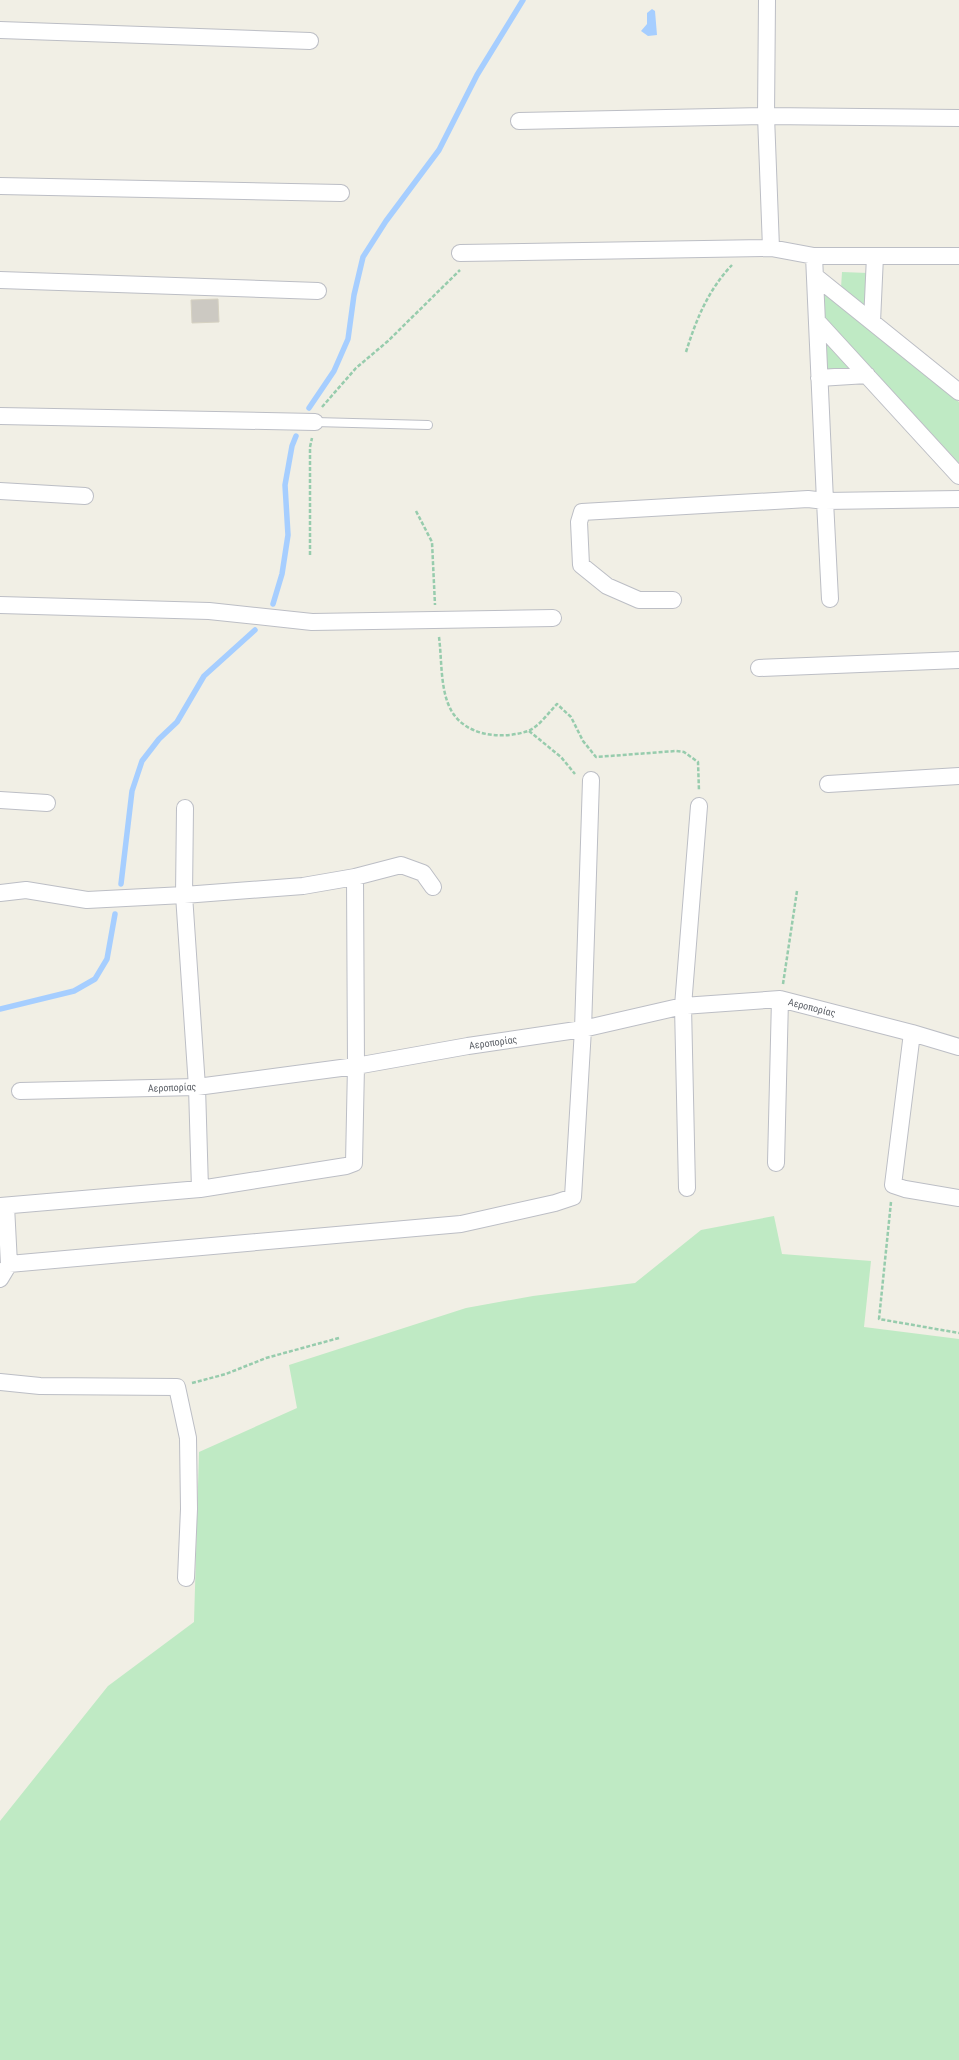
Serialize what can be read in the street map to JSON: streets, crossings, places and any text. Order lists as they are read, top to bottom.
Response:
{
  "streets": {
    "street": ["Αεροπορίας"]
  }
}
